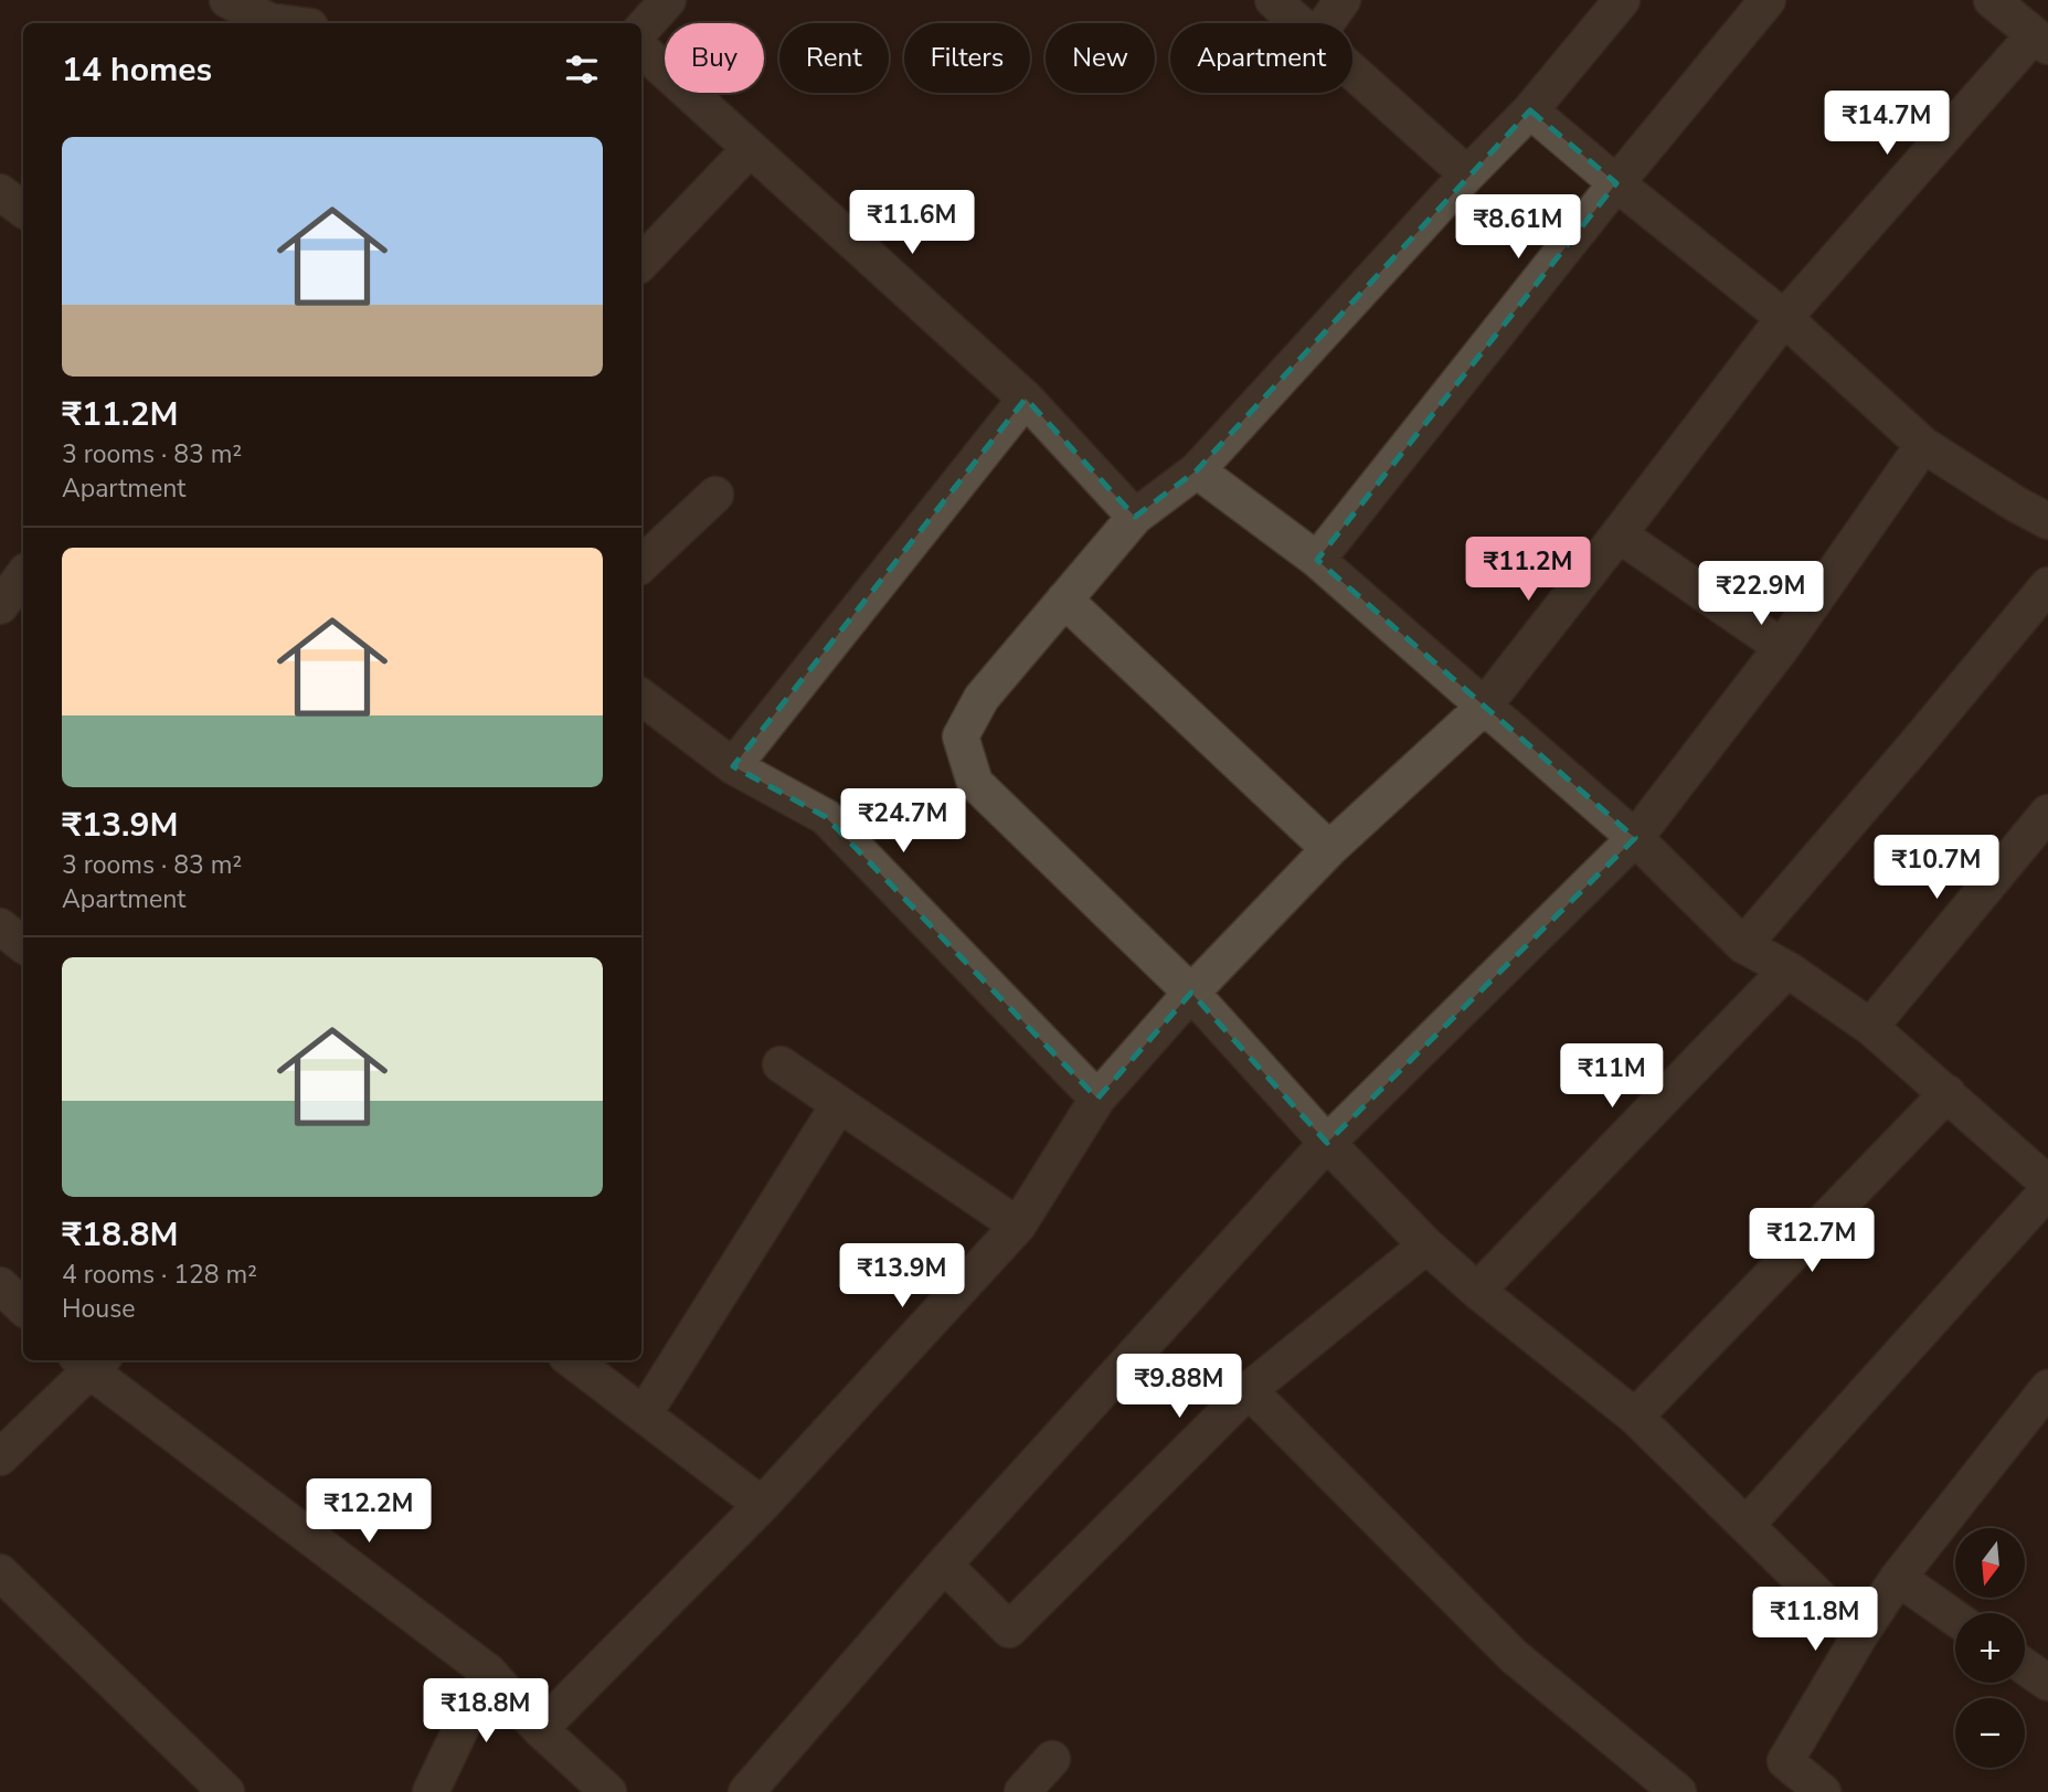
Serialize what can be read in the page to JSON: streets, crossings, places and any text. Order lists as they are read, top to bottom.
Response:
{
  "north": "bottom",
  "page": {
    "chip": [
      "Buy",
      "Rent",
      "Filters",
      "New",
      "Apartment"
    ],
    "heading": "14 homes",
    "price": [
      "₹14.7M",
      "₹11.6M",
      "₹8.61M",
      "₹11.2M",
      "₹22.9M",
      "₹24.7M",
      "₹10.7M",
      "₹11M",
      "₹12.7M",
      "₹13.9M",
      "₹9.88M",
      "₹12.2M",
      "₹11.8M",
      "₹18.8M"
    ],
    "list": [
      {
        "name": "₹11.2M",
        "note": "3 rooms · 83 m² · Apartment"
      },
      {
        "name": "₹13.9M",
        "note": "3 rooms · 83 m² · Apartment"
      },
      {
        "name": "₹18.8M",
        "note": "4 rooms · 128 m² · House"
      }
    ],
    "map_buttons": ["+", "−"]
  }
}
